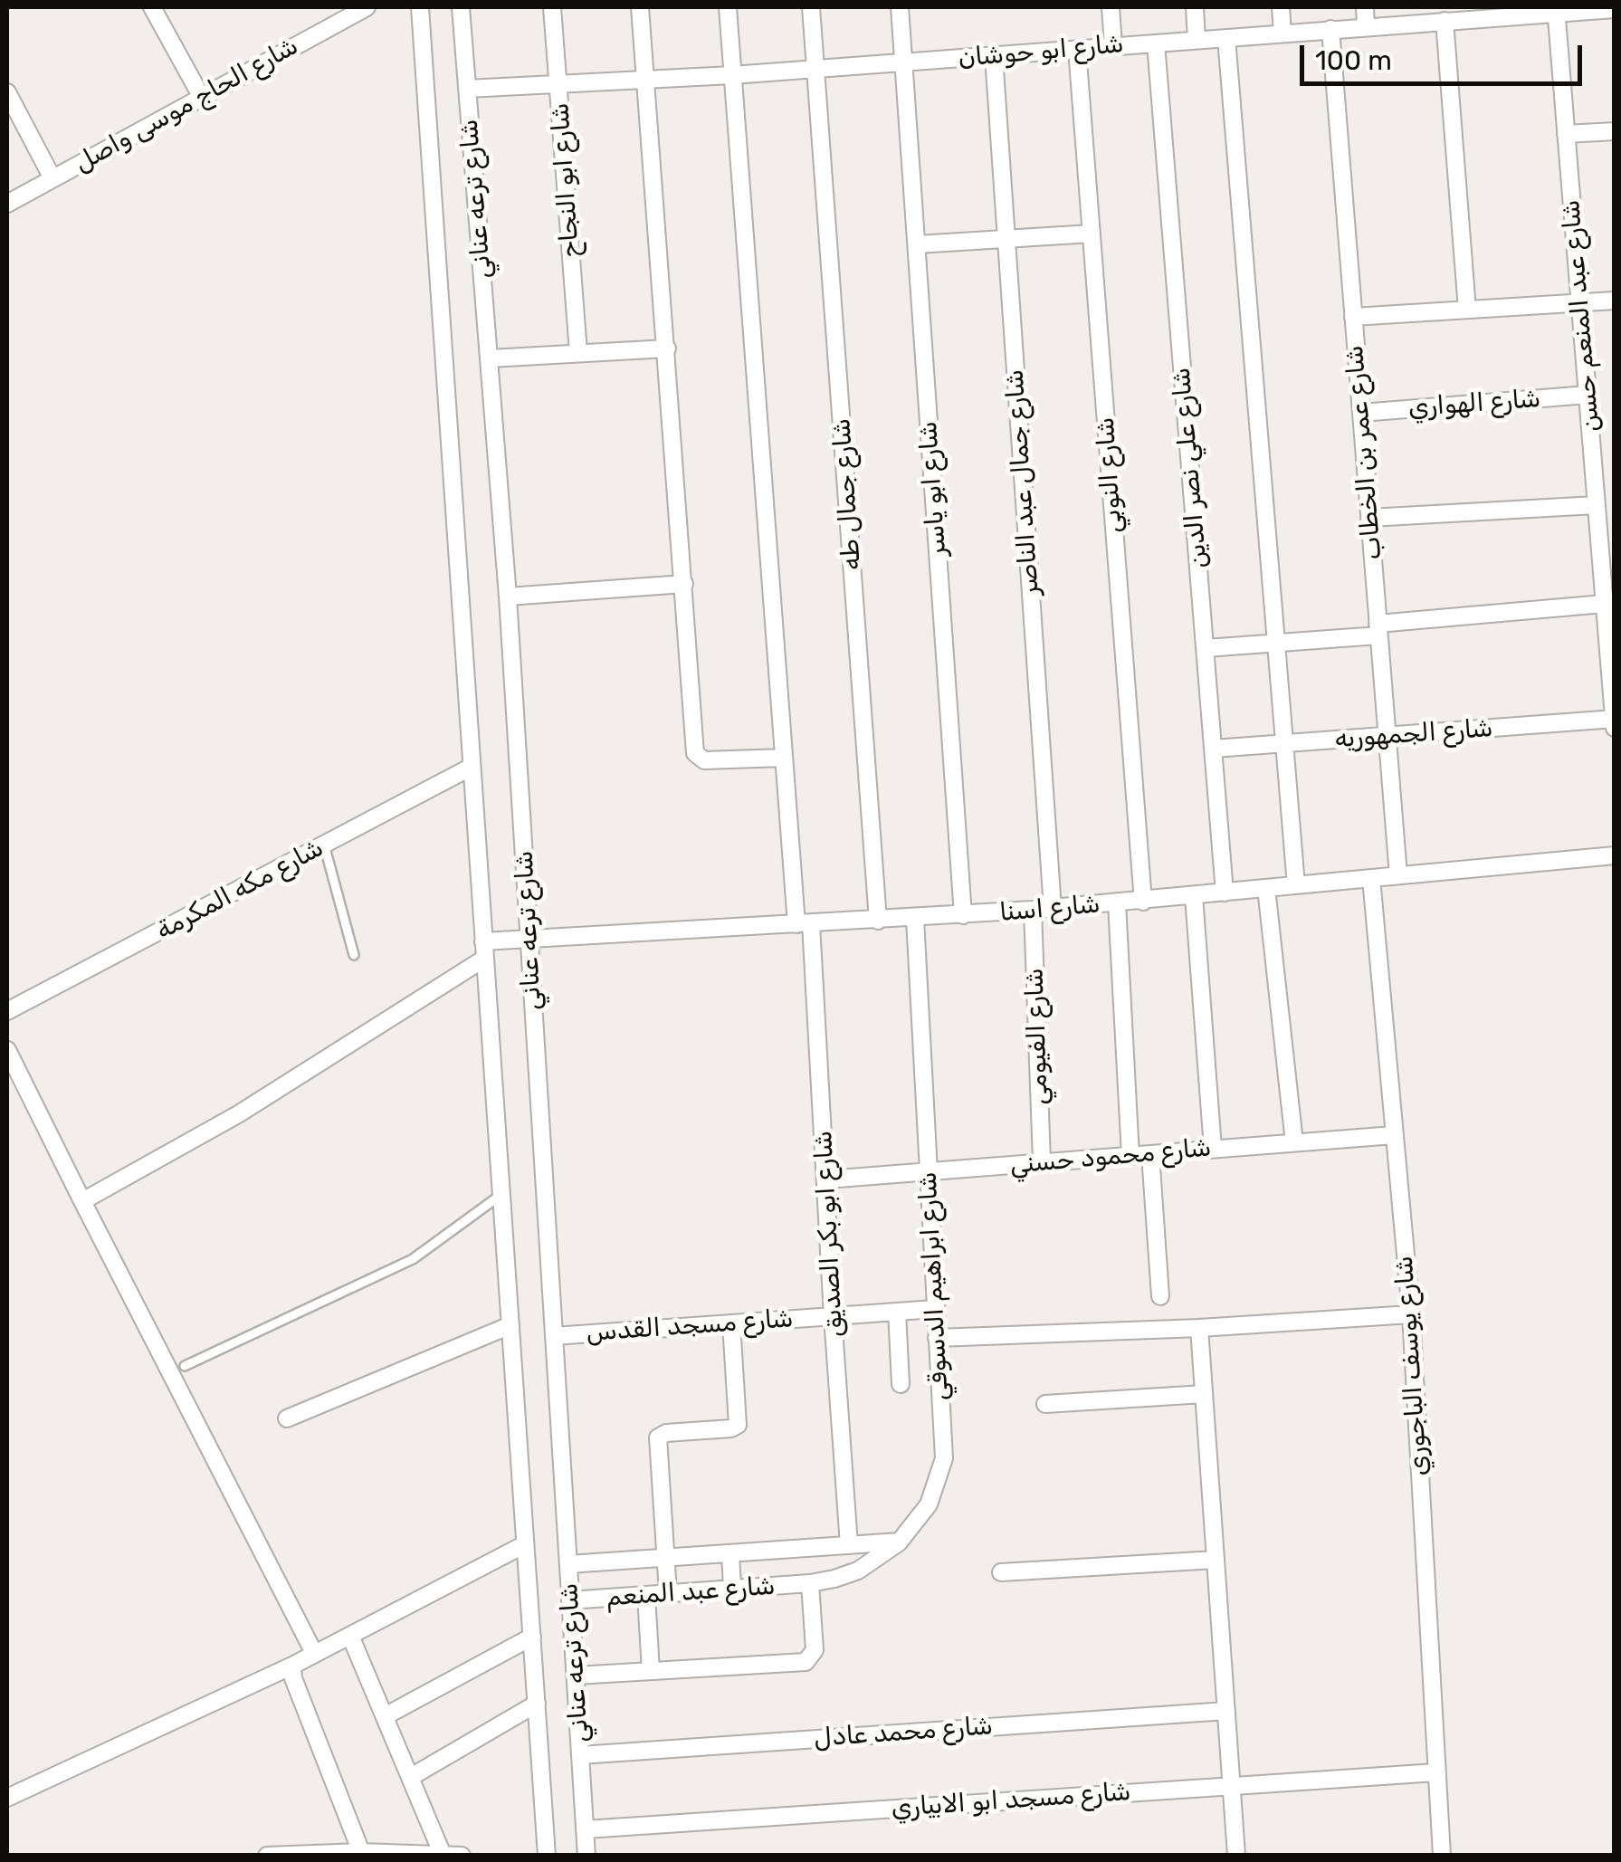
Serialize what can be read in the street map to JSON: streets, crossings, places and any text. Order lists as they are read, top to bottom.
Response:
{
  "streets": {
    "street": [
      "شارع ابو حوشان",
      "شارع الحاج موسى واصل",
      "شارع ابو النجاح",
      "شارع ترعه عناني",
      "شارع عبد المنعم حسن",
      "شارع الهواري",
      "شارع عمر بن الخطاب",
      "شارع علي نصر الدين",
      "شارع النوبي",
      "شارع جمال عبد الناصر",
      "شارع ابو ياسر",
      "شارع جمال طه",
      "شارع الجمهوريه",
      "شارع مكه المكرمة",
      "شارع اسنا",
      "شارع الفيومي",
      "شارع محمود حسني",
      "شارع ابو بكر الصديق",
      "شارع ابراهيم الدسوقي",
      "شارع مسجد القدس",
      "شارع يوسف الباجوري",
      "شارع عبد المنعم",
      "شارع محمد عادل",
      "شارع مسجد ابو الابياري"
    ]
  },
  "crossings": [
    ["شارع ابو حوشان", "شارع ابو النجاح"],
    ["شارع ابو حوشان", "شارع ترعه عناني"],
    ["شارع ابو حوشان", "شارع عبد المنعم حسن"],
    ["شارع ابو حوشان", "شارع عمر بن الخطاب"],
    ["شارع ابو حوشان", "شارع علي نصر الدين"],
    ["شارع ابو حوشان", "شارع النوبي"],
    ["شارع ابو حوشان", "شارع جمال عبد الناصر"],
    ["شارع ابو حوشان", "شارع ابو ياسر"],
    ["شارع ابو حوشان", "شارع جمال طه"],
    ["شارع ابو حوشان", "شارع ابو بكر الصديق"],
    ["شارع ترعه عناني", "شارع مكه المكرمة"],
    ["شارع ترعه عناني", "شارع اسنا"],
    ["شارع ترعه عناني", "شارع مسجد القدس"],
    ["شارع ترعه عناني", "شارع عبد المنعم"],
    ["شارع ترعه عناني", "شارع محمد عادل"],
    ["شارع ترعه عناني", "شارع مسجد ابو الابياري"],
    ["شارع عبد المنعم حسن", "شارع الهواري"],
    ["شارع عبد المنعم حسن", "شارع الجمهوريه"],
    ["شارع الهواري", "شارع عمر بن الخطاب"],
    ["شارع عمر بن الخطاب", "شارع الجمهوريه"],
    ["شارع عمر بن الخطاب", "شارع اسنا"],
    ["شارع علي نصر الدين", "شارع الجمهوريه"],
    ["شارع علي نصر الدين", "شارع اسنا"],
    ["شارع النوبي", "شارع اسنا"],
    ["شارع جمال عبد الناصر", "شارع اسنا"],
    ["شارع ابو ياسر", "شارع اسنا"],
    ["شارع جمال طه", "شارع اسنا"],
    ["شارع اسنا", "شارع الفيومي"],
    ["شارع اسنا", "شارع ابو بكر الصديق"],
    ["شارع اسنا", "شارع ابراهيم الدسوقي"],
    ["شارع اسنا", "شارع يوسف الباجوري"],
    ["شارع الفيومي", "شارع محمود حسني"],
    ["شارع محمود حسني", "شارع ابو بكر الصديق"],
    ["شارع محمود حسني", "شارع ابراهيم الدسوقي"],
    ["شارع محمود حسني", "شارع يوسف الباجوري"],
    ["شارع ابو بكر الصديق", "شارع مسجد القدس"],
    ["شارع ابراهيم الدسوقي", "شارع مسجد القدس"],
    ["شارع ابراهيم الدسوقي", "شارع عبد المنعم"],
    ["شارع يوسف الباجوري", "شارع مسجد ابو الابياري"]
  ],
  "scale_bar": "100 m"
}
